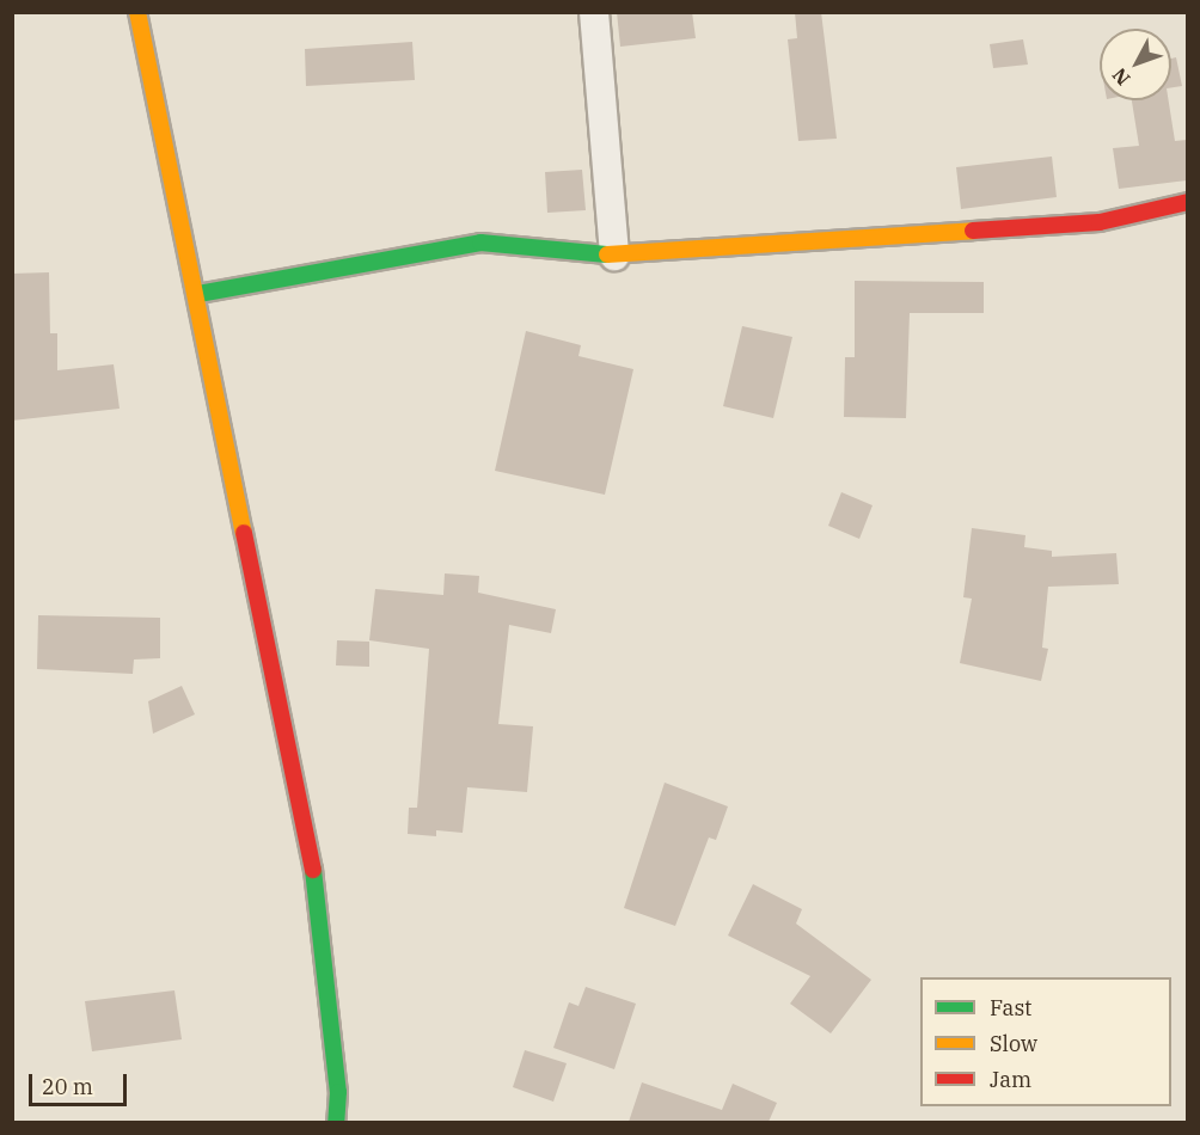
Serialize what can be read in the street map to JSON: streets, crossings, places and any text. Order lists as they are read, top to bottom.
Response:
{
  "legend": ["Fast", "Slow", "Jam"],
  "scale_bar": "20 m",
  "north": "bottom left"
}
